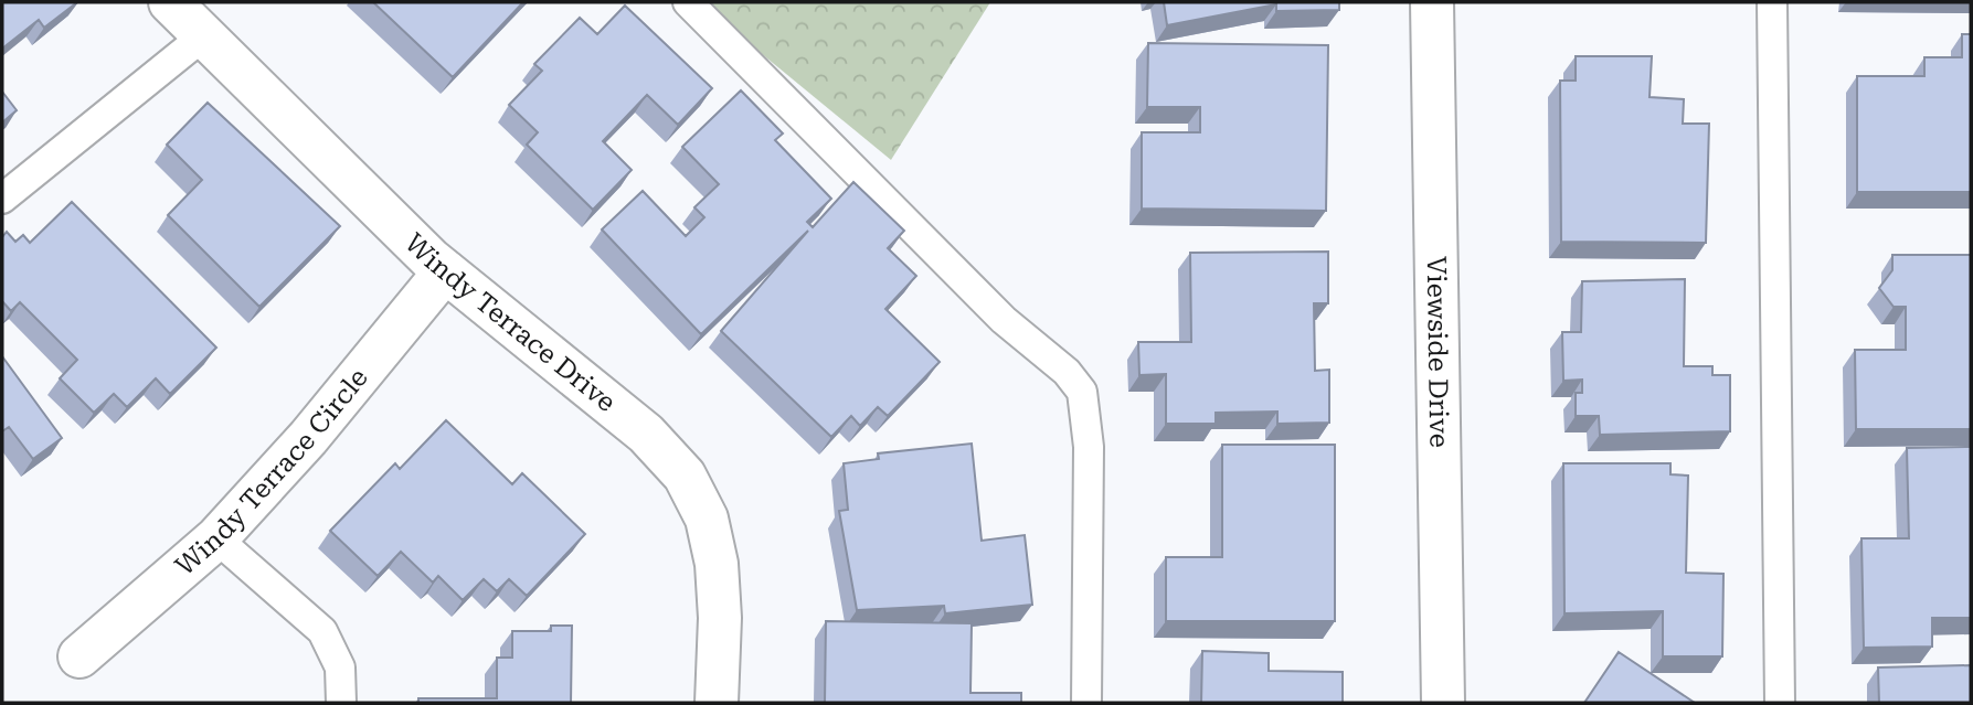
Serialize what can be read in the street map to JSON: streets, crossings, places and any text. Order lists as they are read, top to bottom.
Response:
{
  "streets": {
    "street": ["Windy Terrace Drive", "Viewside Drive", "Windy Terrace Circle"]
  },
  "crossings": [
    ["Windy Terrace Drive", "Windy Terrace Circle"]
  ]
}
